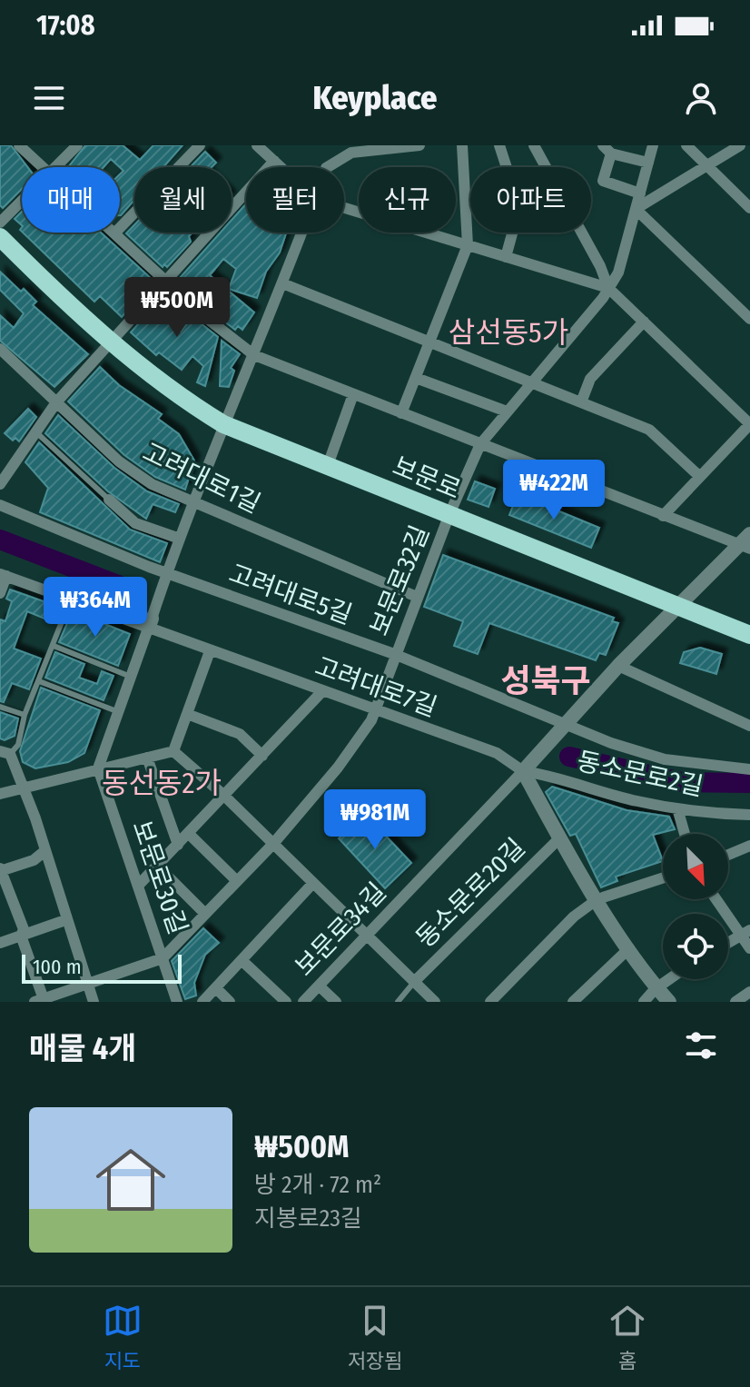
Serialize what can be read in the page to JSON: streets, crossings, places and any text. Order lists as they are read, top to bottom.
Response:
{
  "streets": {
    "main road": ["보문로"],
    "street": [
      "고려대로1길",
      "보문로32길",
      "고려대로5길",
      "고려대로7길",
      "동소문로2길",
      "보문로30길",
      "동소문로20길",
      "보문로34길"
    ]
  },
  "crossings": [
    ["고려대로1길", "보문로32길"],
    ["보문로", "보문로32길"],
    ["보문로32길", "고려대로5길"],
    ["보문로32길", "고려대로7길"],
    ["고려대로7길", "동소문로2길"],
    ["고려대로7길", "동소문로20길"],
    ["고려대로7길", "보문로34길"],
    ["동소문로2길", "동소문로20길"],
    ["동소문로2길", "보문로34길"],
    ["동소문로20길", "보문로34길"]
  ],
  "districts": ["삼선동5가", "성북구", "동선동2가"],
  "scale_bar": "100 m",
  "north": "bottom right",
  "page": {
    "status": "17:08",
    "header": "Keyplace",
    "chip": [
      "매매",
      "월세",
      "필터",
      "신규",
      "아파트"
    ],
    "price": [
      "₩500M",
      "₩422M",
      "₩364M",
      "₩981M"
    ],
    "scale": "100 m",
    "heading": "매물 4개",
    "list": [
      {
        "name": "₩500M",
        "note": "방 2개 · 72 m² · 지봉로23길"
      }
    ],
    "tabs": ["지도", "저장됨", "홈"]
  }
}
